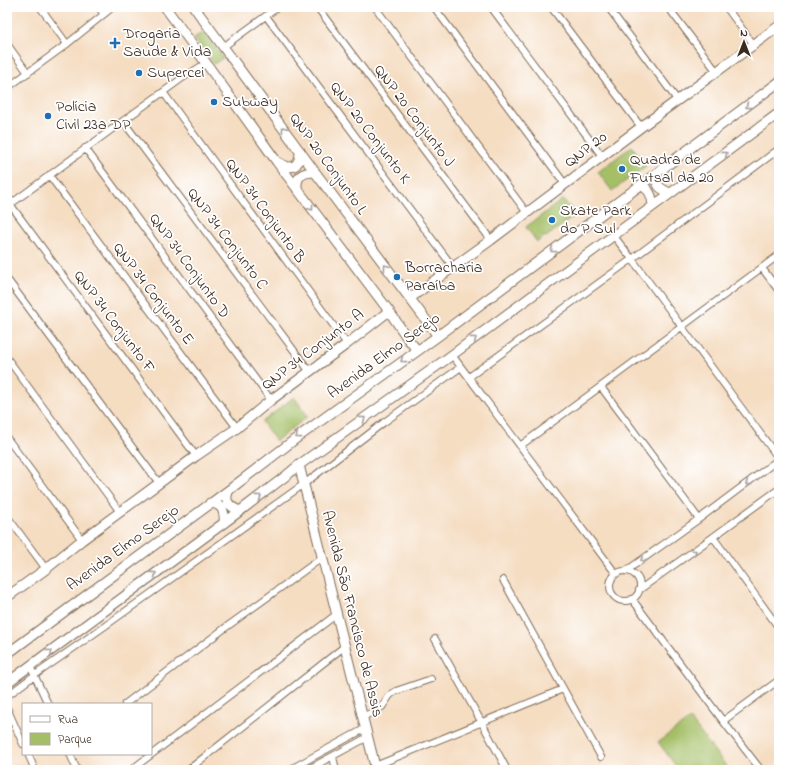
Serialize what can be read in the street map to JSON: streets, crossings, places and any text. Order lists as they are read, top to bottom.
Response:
{
  "streets": {
    "street": [
      "QNP 20 Conjunto J",
      "QNP 20 Conjunto K",
      "QNP 20",
      "QNP 20 Conjunto L",
      "QNP 34 Conjunto B",
      "QNP 34 Conjunto C",
      "QNP 34 Conjunto D",
      "QNP 34 Conjunto E",
      "QNP 34 Conjunto F",
      "QNP 34 Conjunto A",
      "Avenida Elmo Serejo",
      "Avenida São Francisco de Assis"
    ]
  },
  "crossings": [
    ["QNP 20 Conjunto J", "QNP 20"],
    ["QNP 20 Conjunto K", "QNP 20"],
    ["QNP 20", "QNP 20 Conjunto L"],
    ["QNP 20 Conjunto L", "Avenida Elmo Serejo"],
    ["QNP 34 Conjunto B", "QNP 34 Conjunto A"],
    ["QNP 34 Conjunto C", "QNP 34 Conjunto A"],
    ["QNP 34 Conjunto D", "QNP 34 Conjunto A"],
    ["QNP 34 Conjunto E", "QNP 34 Conjunto A"],
    ["QNP 34 Conjunto F", "QNP 34 Conjunto A"]
  ],
  "one_way": ["QNP 20 Conjunto L"],
  "places": {
    "health": ["Drogaria Saude & Vida"],
    "other": [
      "Supercei",
      "Subway",
      "Polícia Civil 23a DP",
      "Quadra de Futsal da 20",
      "Skate Park do P Sul",
      "Borracharia Paraíba"
    ]
  },
  "legend": ["Rua", "Parque"],
  "north": "top"
}
